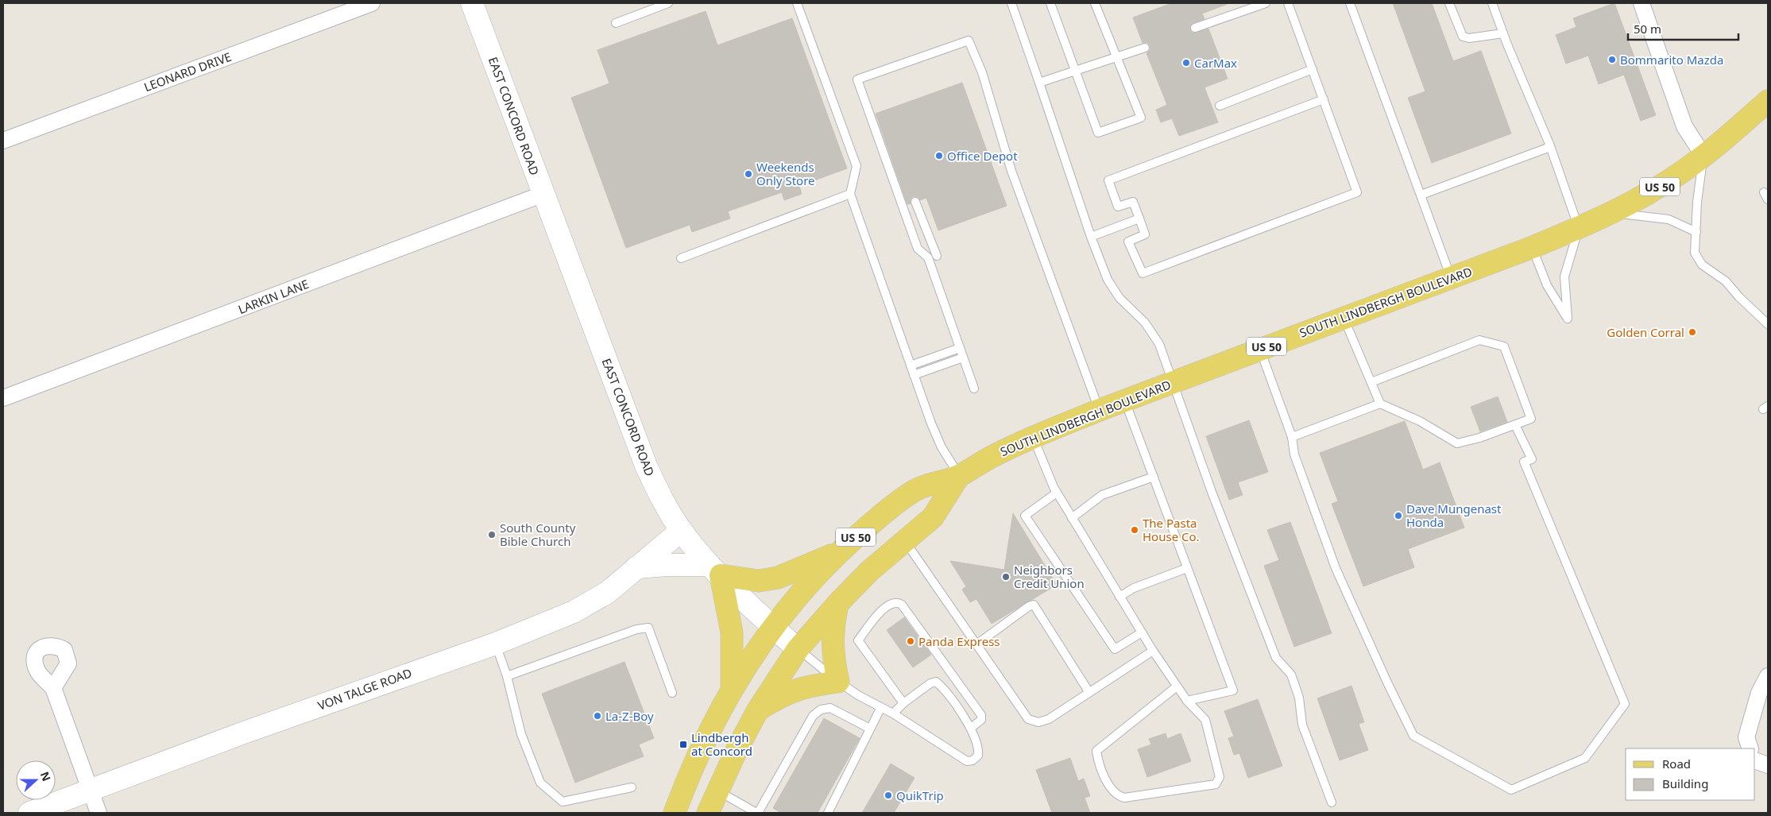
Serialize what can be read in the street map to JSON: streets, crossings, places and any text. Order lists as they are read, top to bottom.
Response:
{
  "streets": {
    "main road": ["US 50", "SOUTH LINDBERGH BOULEVARD"],
    "street": [
      "LEONARD DRIVE",
      "EAST CONCORD ROAD",
      "LARKIN LANE",
      "VON TALGE ROAD"
    ]
  },
  "crossings": [
    ["EAST CONCORD ROAD", "LARKIN LANE"],
    ["EAST CONCORD ROAD", "SOUTH LINDBERGH BOULEVARD"],
    ["EAST CONCORD ROAD", "VON TALGE ROAD"]
  ],
  "places": {
    "other": [
      "Bommarito Mazda",
      "CarMax",
      "Office Depot",
      "Weekends Only Store",
      "Golden Corral",
      "Dave Mungenast Honda",
      "The Pasta House Co.",
      "South County Bible Church",
      "Neighbors Credit Union",
      "Panda Express",
      "La-Z-Boy",
      "QuikTrip"
    ],
    "transit": ["Lindbergh at Concord"]
  },
  "legend": ["Road", "Building"],
  "scale_bar": "50 m",
  "north": "right"
}
